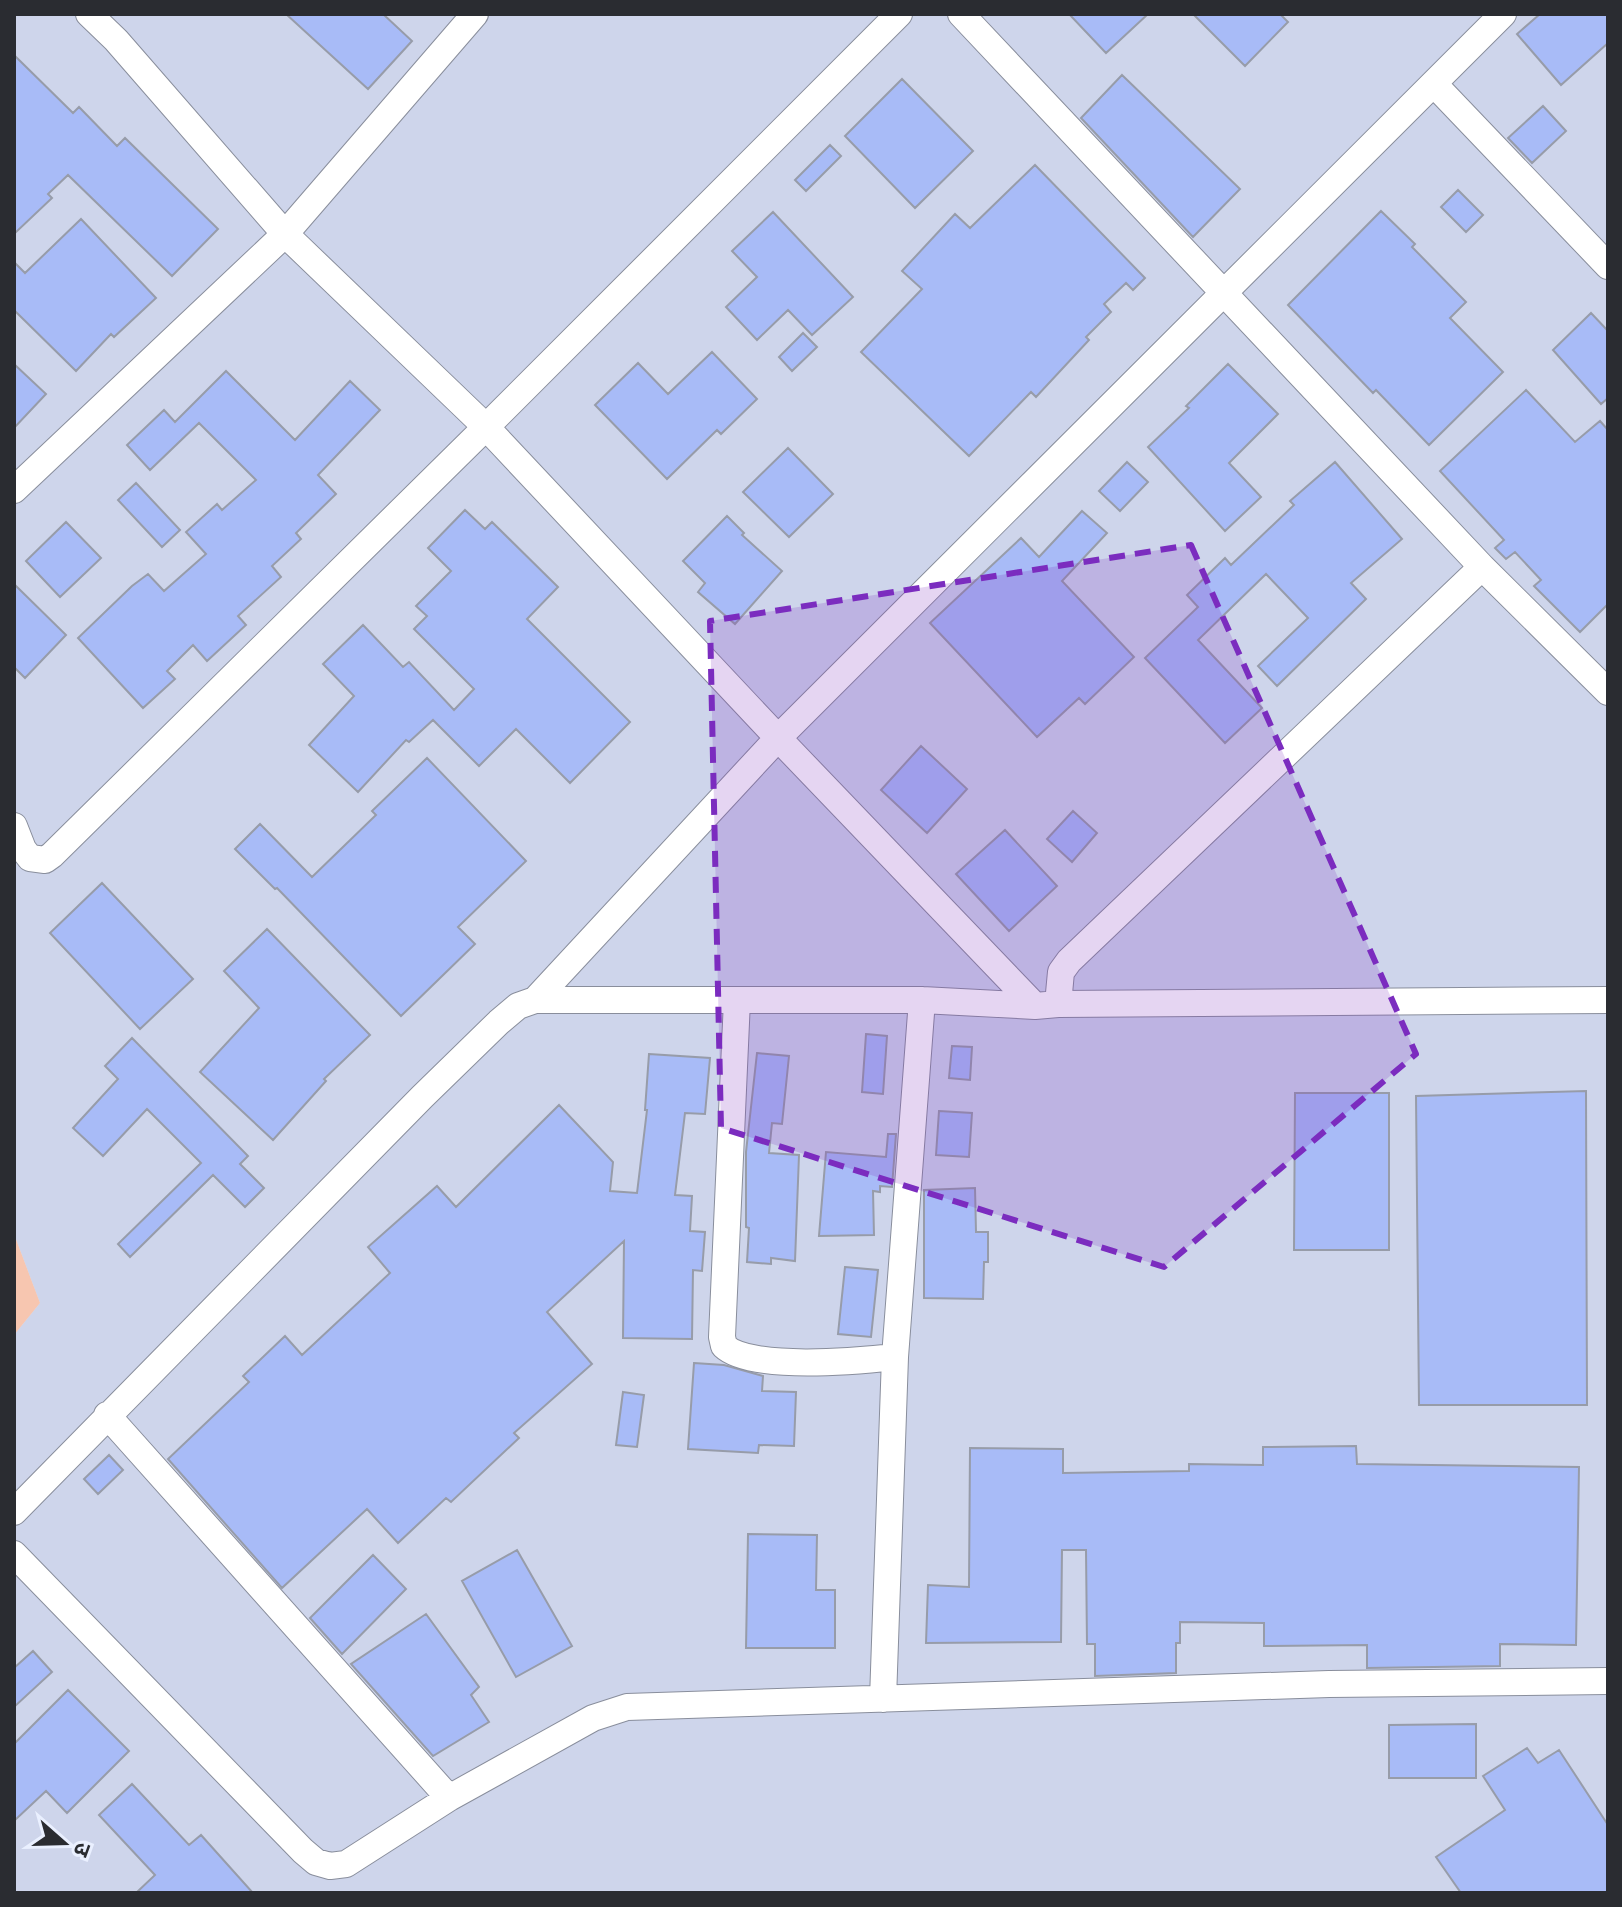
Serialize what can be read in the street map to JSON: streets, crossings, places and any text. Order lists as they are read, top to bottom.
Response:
{
  "north": "right"
}
